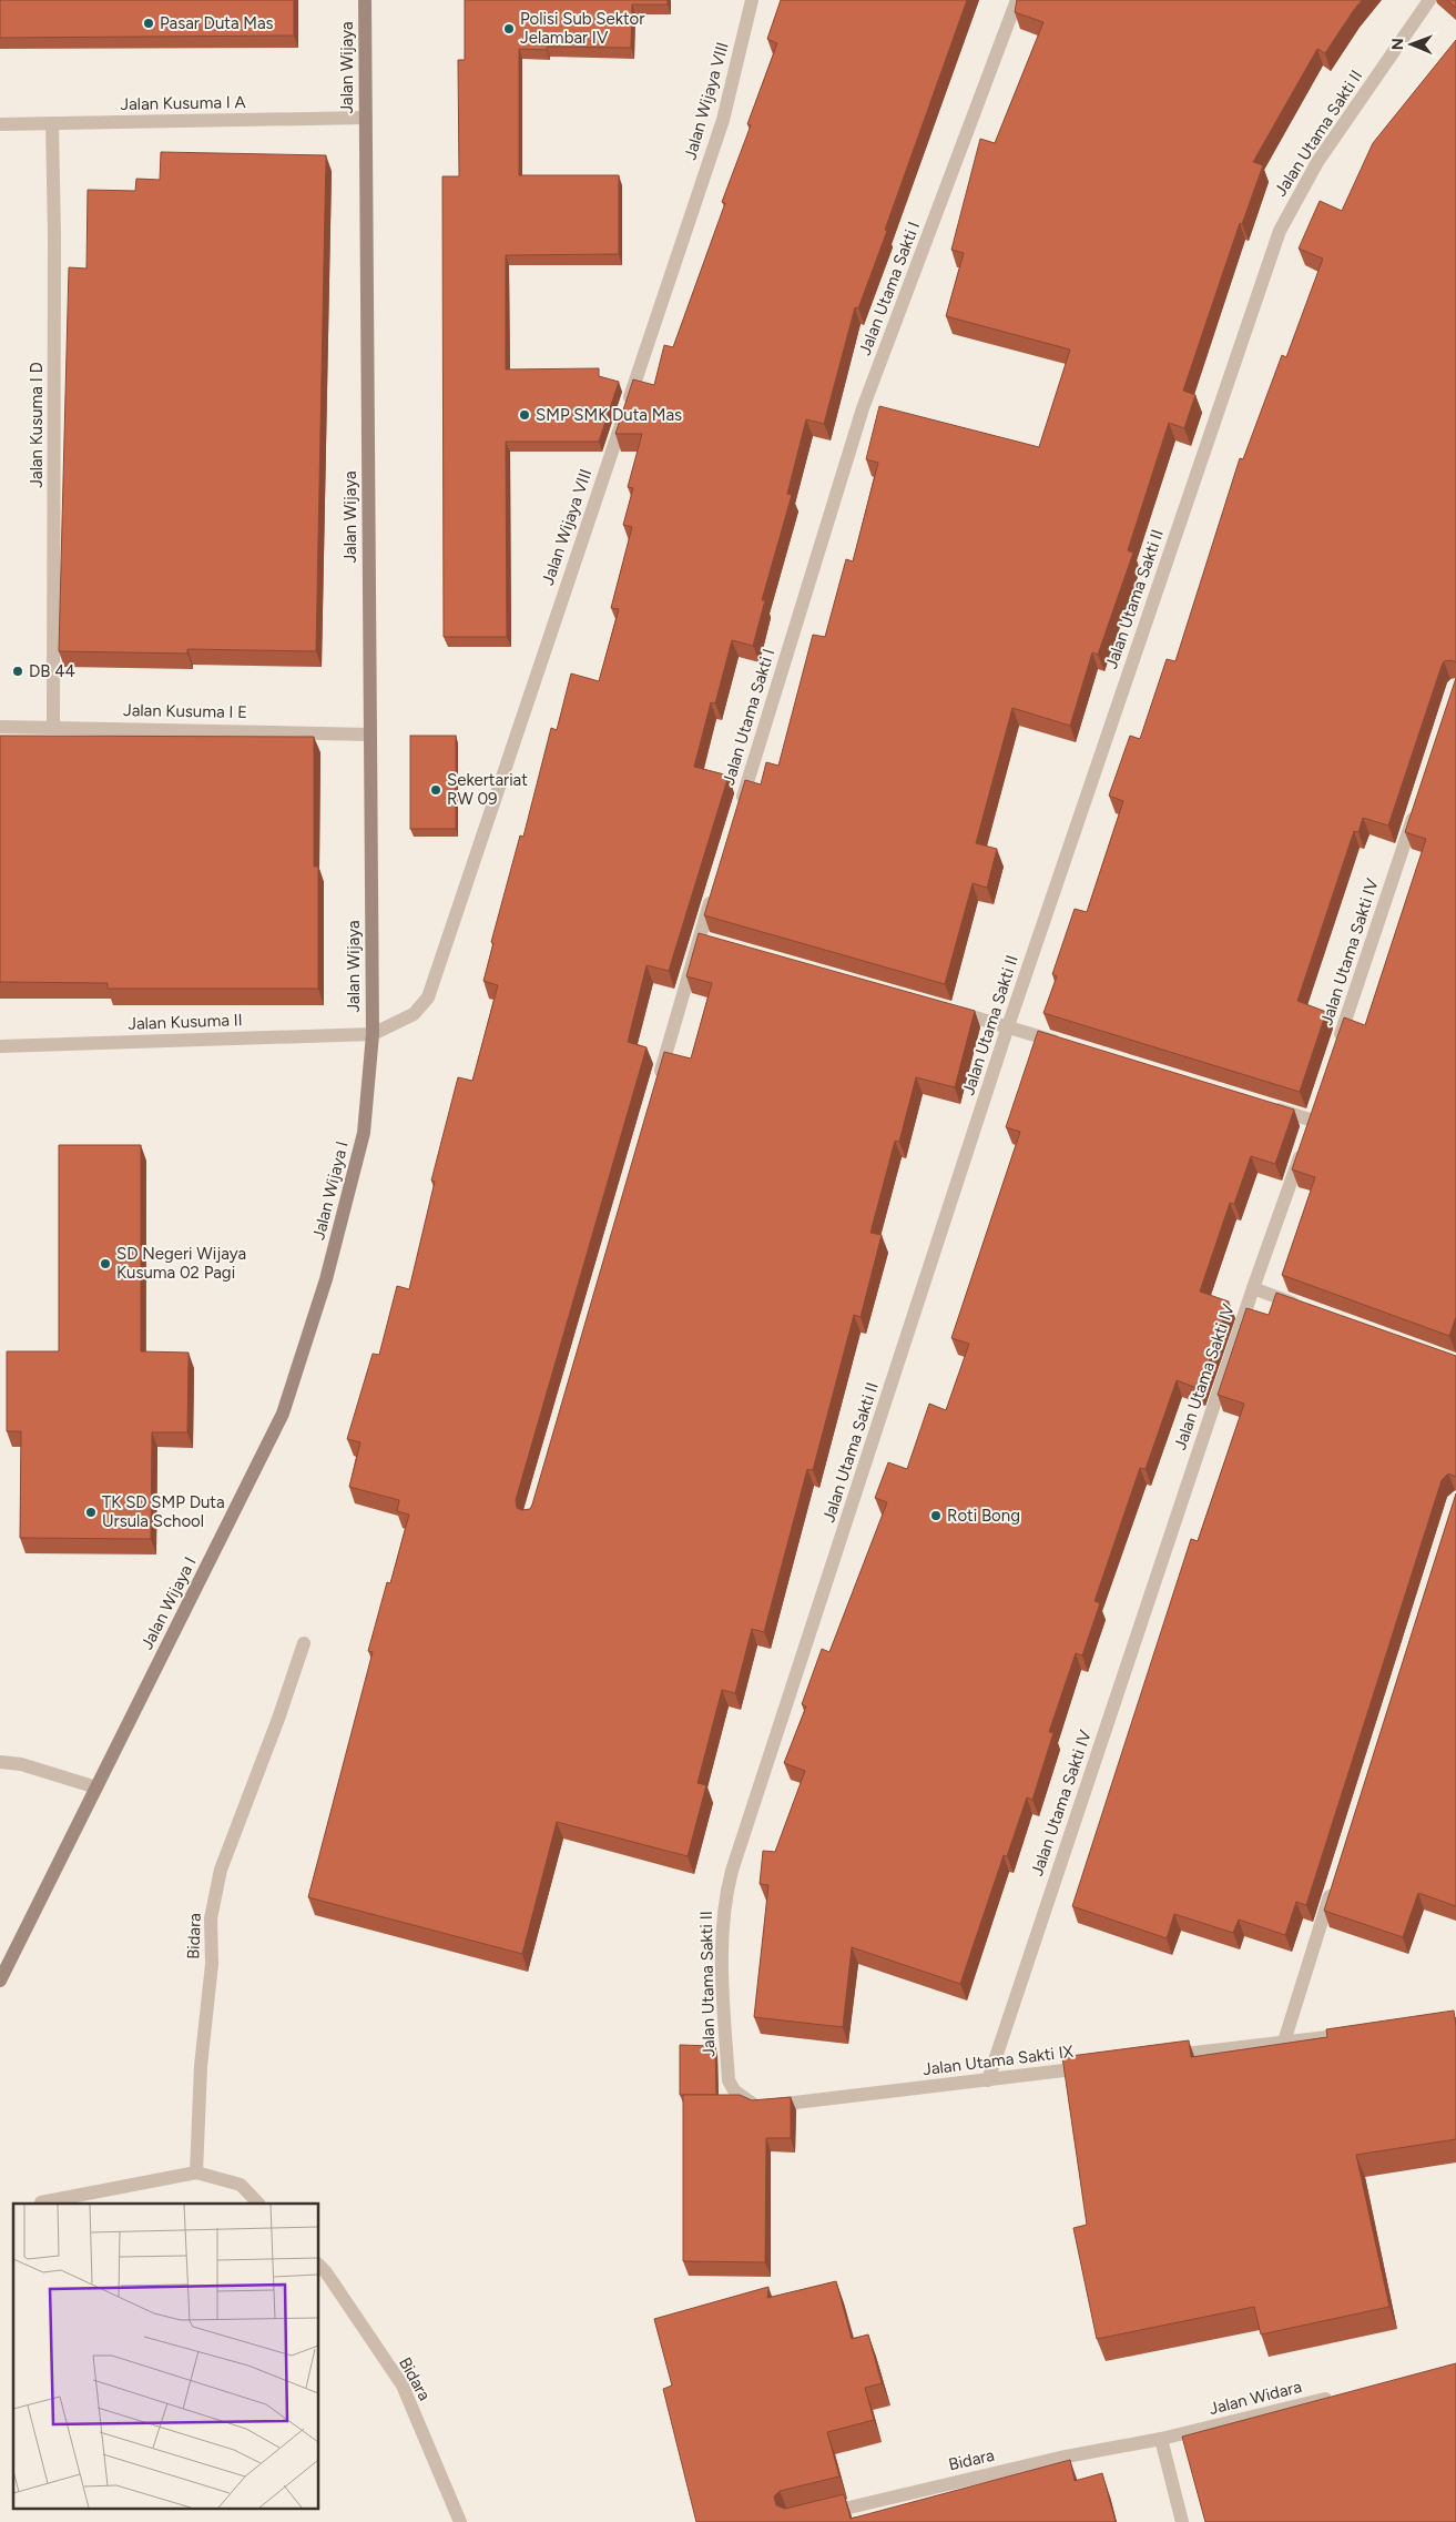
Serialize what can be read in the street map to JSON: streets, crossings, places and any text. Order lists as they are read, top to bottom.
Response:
{
  "streets": {
    "street": [
      "Jalan Wijaya",
      "Jalan Wijaya VIII",
      "Jalan Kusuma I A",
      "Jalan Utama Sakti II",
      "Jalan Utama Sakti I",
      "Jalan Kusuma I D",
      "Jalan Kusuma I E",
      "Jalan Utama Sakti IV",
      "Jalan Kusuma II",
      "Jalan Wijaya I",
      "Bidara",
      "Jalan Utama Sakti IX",
      "Jalan Widara"
    ]
  },
  "crossings": [
    ["Jalan Wijaya", "Jalan Wijaya VIII"],
    ["Jalan Wijaya", "Jalan Kusuma I A"],
    ["Jalan Wijaya", "Jalan Kusuma I E"],
    ["Jalan Wijaya", "Jalan Kusuma II"],
    ["Jalan Wijaya", "Jalan Wijaya I"],
    ["Jalan Wijaya VIII", "Jalan Kusuma II"],
    ["Jalan Wijaya VIII", "Jalan Wijaya I"],
    ["Jalan Kusuma I A", "Jalan Kusuma I D"],
    ["Jalan Utama Sakti II", "Jalan Utama Sakti IX"],
    ["Jalan Kusuma I D", "Jalan Kusuma I E"],
    ["Jalan Utama Sakti IV", "Jalan Utama Sakti IX"],
    ["Jalan Kusuma II", "Jalan Wijaya I"],
    ["Bidara", "Jalan Widara"]
  ],
  "places": [
    "Pasar Duta Mas",
    "Polisi Sub Sektor Jelambar IV",
    "SMP SMK Duta Mas",
    "DB 44",
    "Sekertariat RW 09",
    "SD Negeri Wijaya Kusuma 02 Pagi",
    "TK SD SMP Duta Ursula School",
    "Roti Bong"
  ],
  "north": "left"
}
